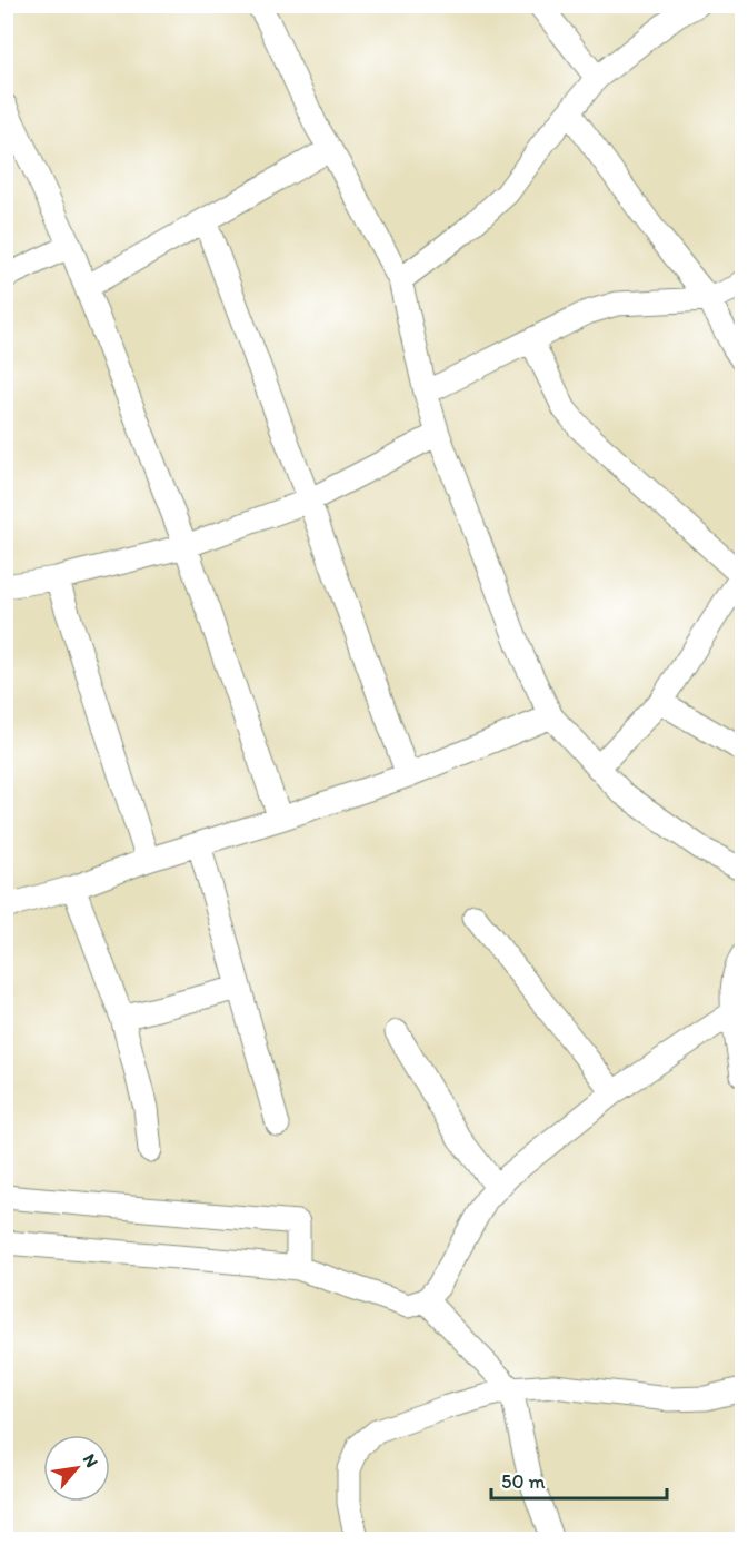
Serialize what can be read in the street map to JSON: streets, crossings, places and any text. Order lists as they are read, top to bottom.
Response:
{
  "scale_bar": "50 m",
  "north": "top right"
}
